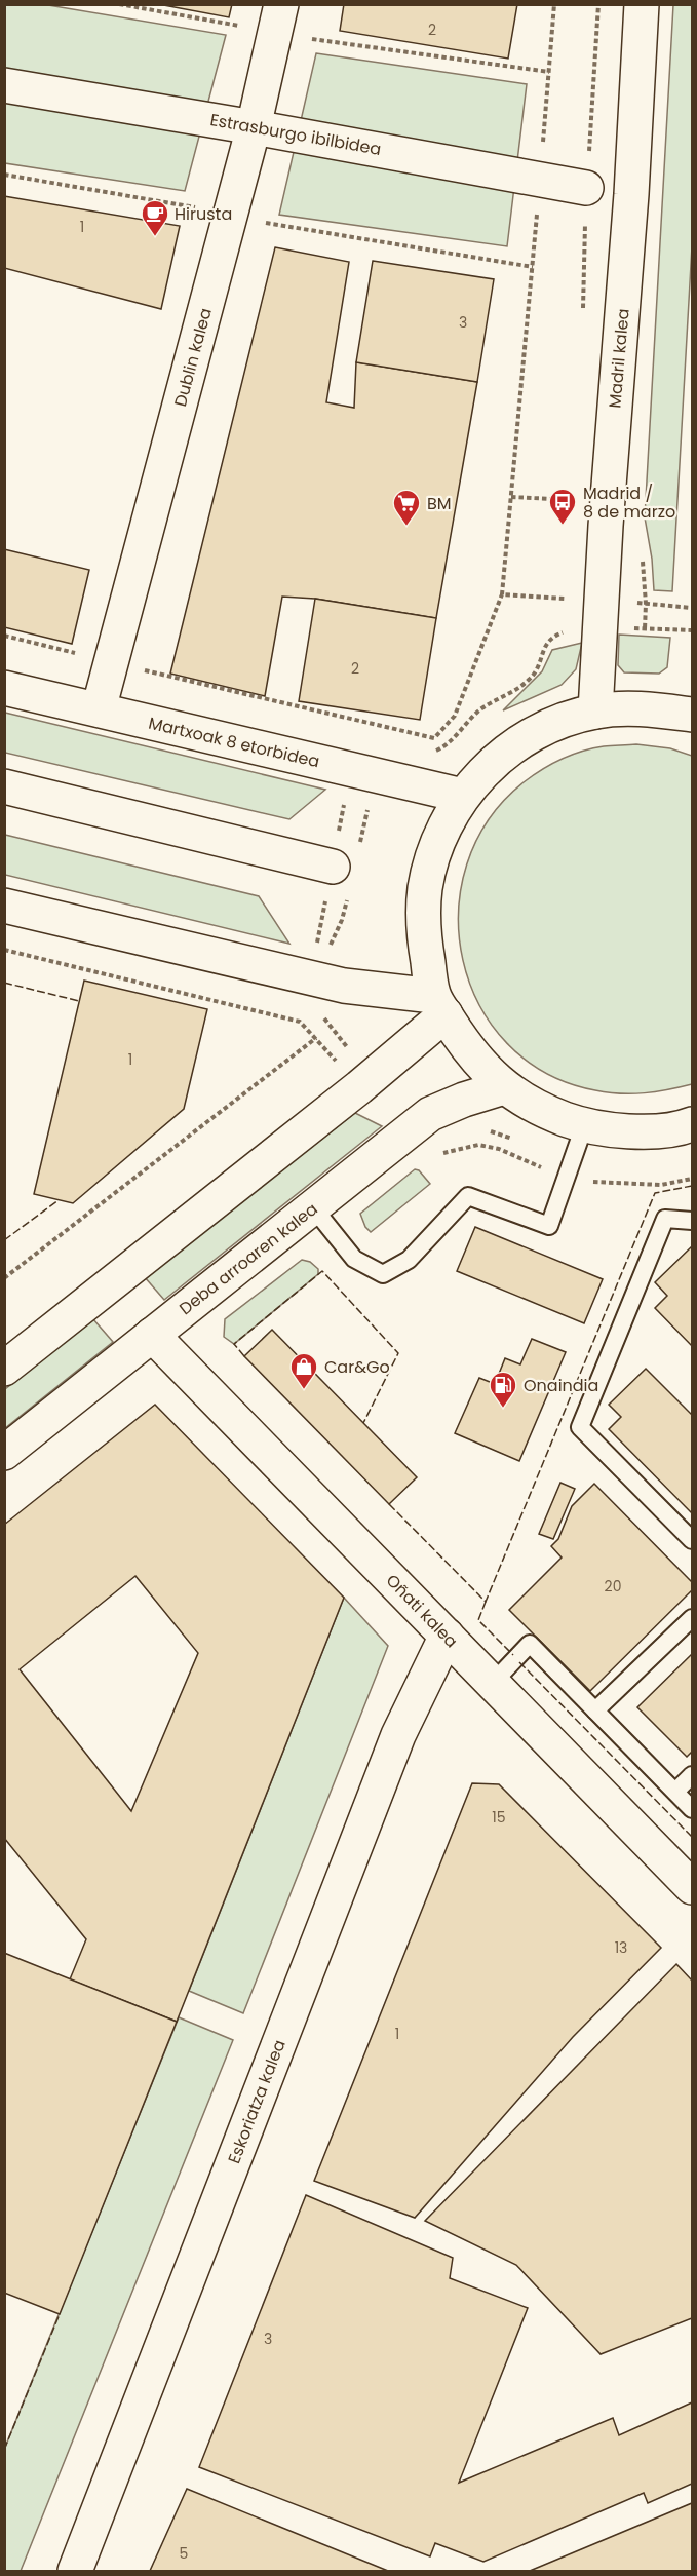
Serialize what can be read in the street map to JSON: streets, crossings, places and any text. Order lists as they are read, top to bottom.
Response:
{
  "streets": {
    "street": [
      "Estrasburgo ibilbidea",
      "Dublin kalea",
      "Madril kalea",
      "Martxoak 8 etorbidea",
      "Deba arroaren kalea",
      "Oñati kalea",
      "Eskoriatza kalea"
    ]
  },
  "crossings": [
    ["Estrasburgo ibilbidea", "Dublin kalea"],
    ["Dublin kalea", "Martxoak 8 etorbidea"],
    ["Deba arroaren kalea", "Oñati kalea"],
    ["Oñati kalea", "Eskoriatza kalea"]
  ],
  "places": {
    "cafe": ["Hirusta"],
    "bus stop": ["Madrid / 8 de marzo"],
    "supermarket": ["BM"],
    "shop": ["Car&Go"],
    "fuel station": ["Onaindia"]
  },
  "house_numbers": [
    "2",
    "1",
    "3",
    "2",
    "1",
    "20",
    "15",
    "13",
    "1",
    "3",
    "5"
  ]
}
